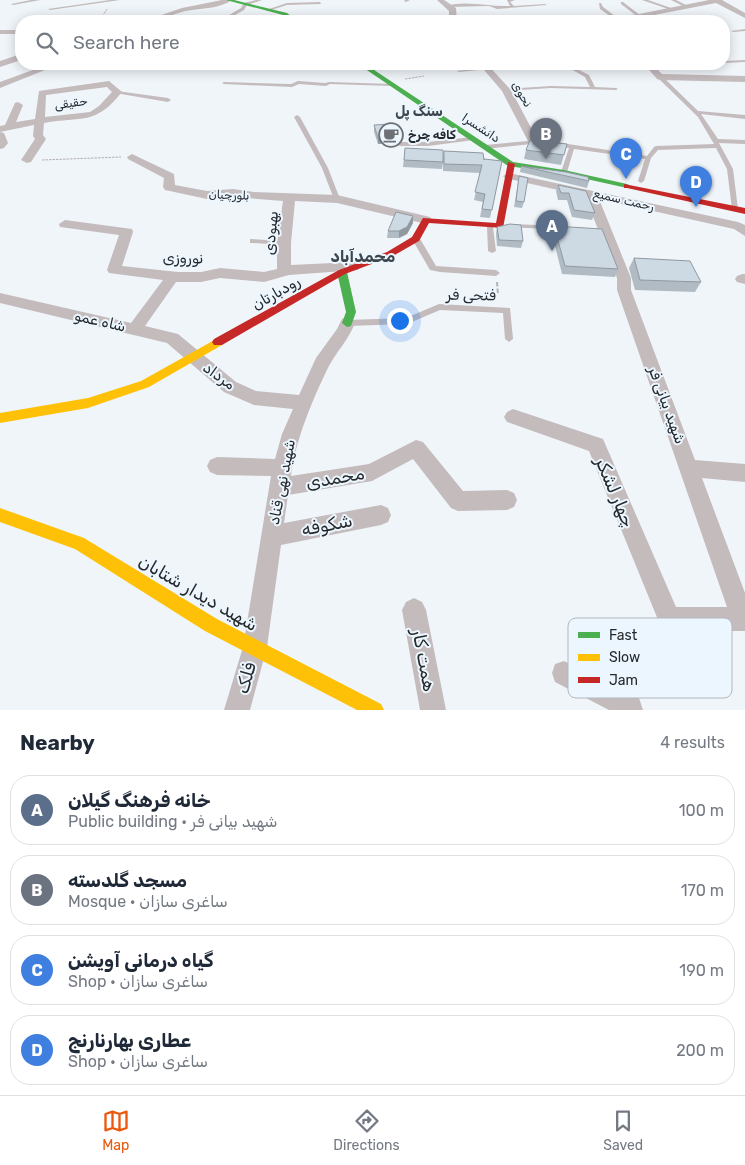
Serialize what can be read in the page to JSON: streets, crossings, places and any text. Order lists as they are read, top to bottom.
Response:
{
  "streets": {
    "street": [
      "نحوی",
      "حقیقی",
      "دانشسرا",
      "بلورچیان",
      "رحمت سمیع",
      "بهبودی",
      "نوروزی",
      "رودبارتان",
      "شاه عمو",
      "مرداد",
      "شهید بیانی فر",
      "محمدی",
      "شهید نهی قناد",
      "چهار لشکر",
      "شکوفه",
      "شهید دیدار شتابان",
      "همت کار",
      "فلک"
    ],
    "lane": ["فتحی فر"]
  },
  "crossings": [
    ["دانشسرا", "رحمت سمیع"],
    ["بلورچیان", "بهبودی"],
    ["رحمت سمیع", "شهید بیانی فر"],
    ["بهبودی", "نوروزی"],
    ["نوروزی", "رودبارتان"],
    ["نوروزی", "شهید نهی قناد"],
    ["رودبارتان", "شاه عمو"],
    ["رودبارتان", "مرداد"],
    ["رودبارتان", "شهید نهی قناد"],
    ["فتحی فر", "شهید نهی قناد"],
    ["شاه عمو", "مرداد"],
    ["مرداد", "شهید نهی قناد"],
    ["محمدی", "شهید نهی قناد"],
    ["شهید نهی قناد", "شکوفه"],
    ["شهید نهی قناد", "شهید دیدار شتابان"],
    ["شهید نهی قناد", "فلک"],
    ["شهید دیدار شتابان", "فلک"]
  ],
  "districts": ["سنگ پل", "محمدآباد"],
  "places": {
    "cafe": ["کافه چرخ"]
  },
  "legend": ["Fast", "Slow", "Jam"],
  "page": {
    "search": "Search here",
    "pins": [
      "B",
      "C",
      "D",
      "A"
    ],
    "heading": ["Nearby", "4 results"],
    "list": [
      {
        "mark": "A",
        "name": "خانه فرهنگ گیلان",
        "note": "Public building · شهید بیانی فر",
        "value": "100 m"
      },
      {
        "mark": "B",
        "name": "مسجد گلدسته",
        "note": "Mosque · ساغری سازان",
        "value": "170 m"
      },
      {
        "mark": "C",
        "name": "گیاه درمانی آویشن",
        "note": "Shop · ساغری سازان",
        "value": "190 m"
      },
      {
        "mark": "D",
        "name": "عطاری بهارنارنج",
        "note": "Shop · ساغری سازان",
        "value": "200 m"
      }
    ],
    "nav": ["Map", "Directions", "Saved"]
  }
}
